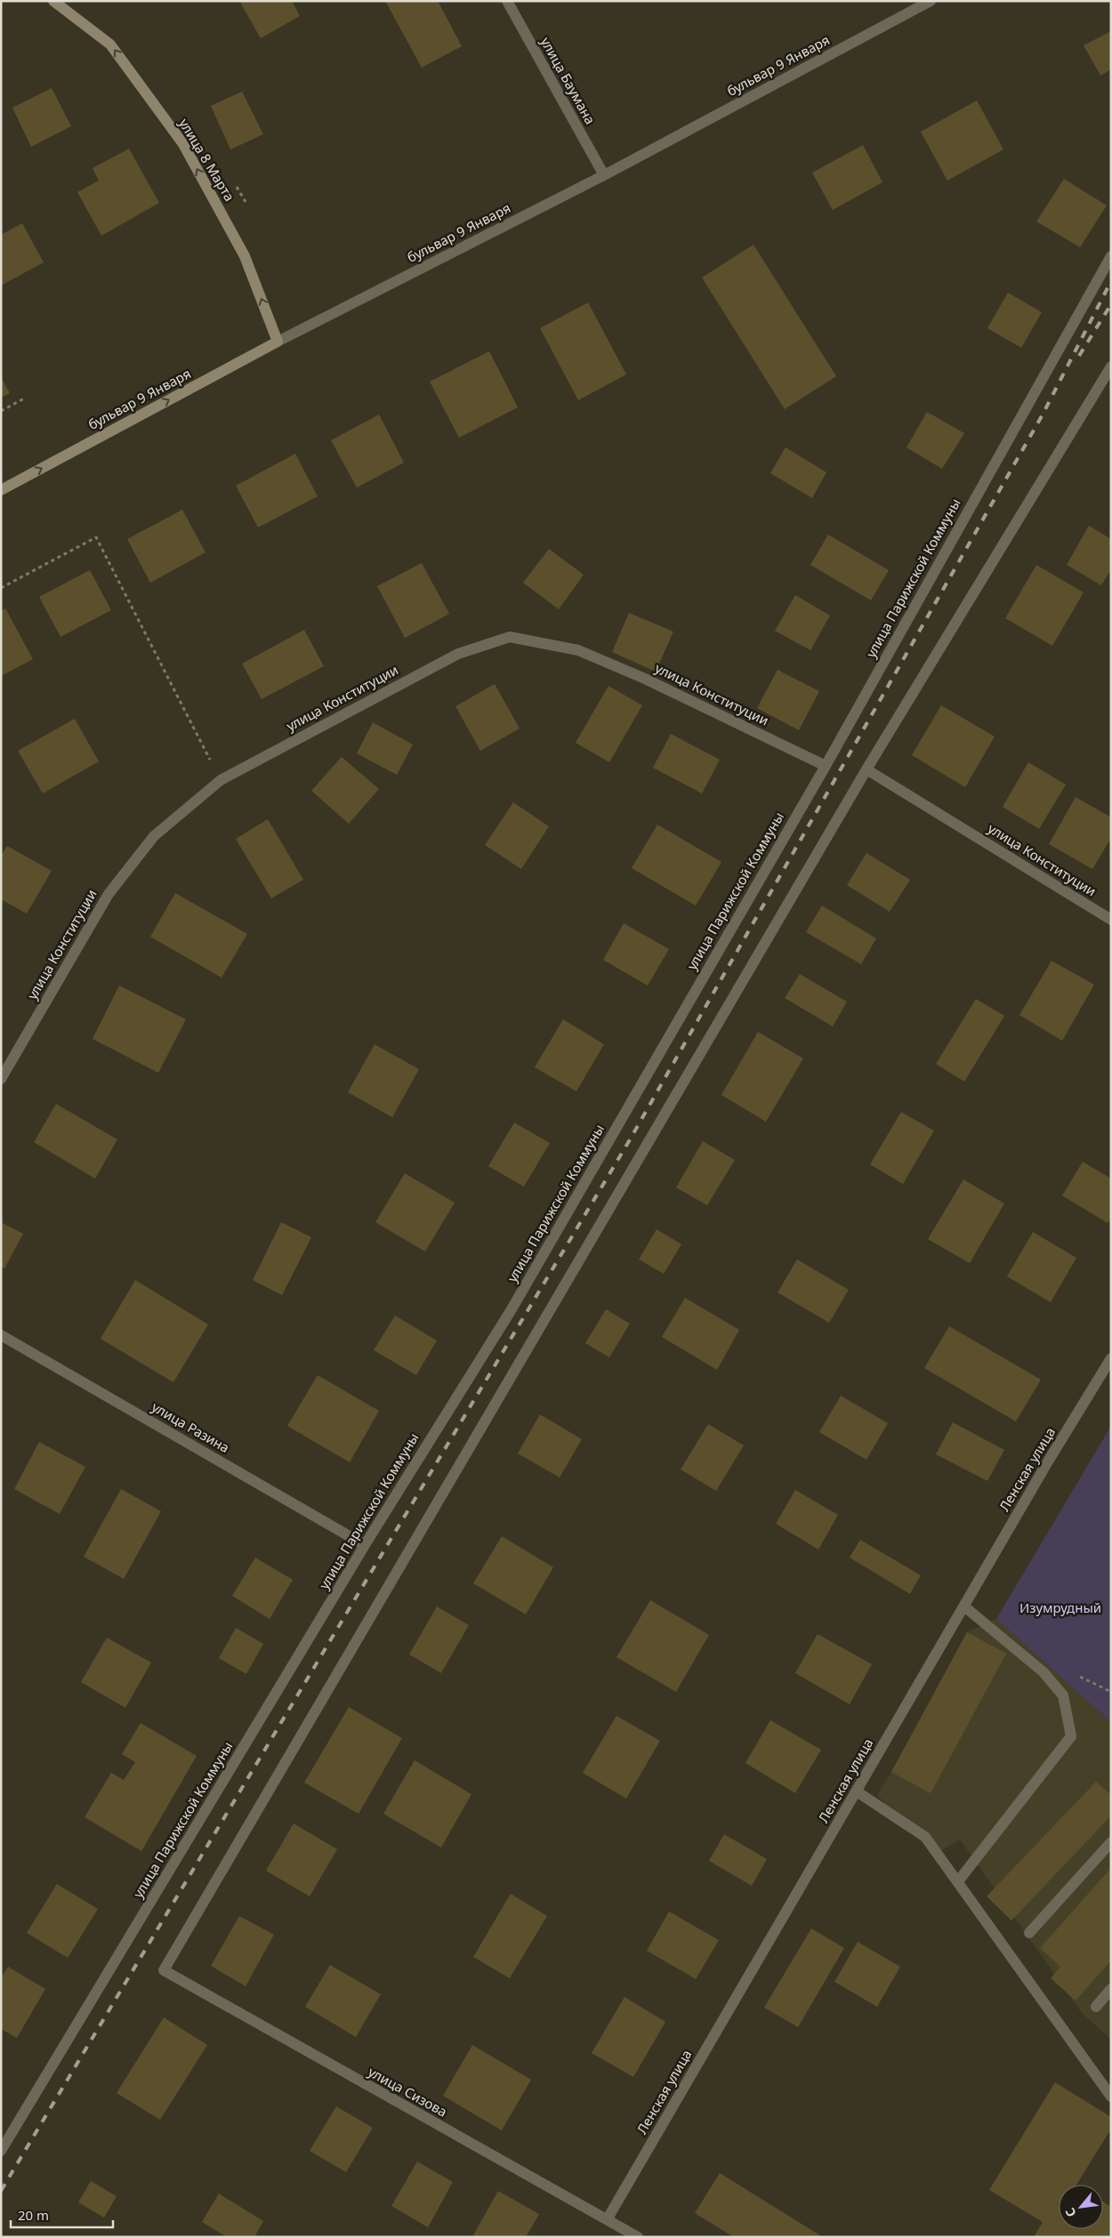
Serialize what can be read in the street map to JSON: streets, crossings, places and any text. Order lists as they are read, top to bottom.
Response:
{
  "streets": {
    "main road": ["бульвар 9 Января", "улица 8 Марта"],
    "street": [
      "улица Баумана",
      "улица Парижской Коммуны",
      "улица Конституции",
      "улица Разина",
      "Ленская улица",
      "улица Сизова"
    ]
  },
  "crossings": [
    ["бульвар 9 Января", "улица Баумана"],
    ["бульвар 9 Января", "улица 8 Марта"],
    ["улица Парижской Коммуны", "улица Конституции"],
    ["улица Парижской Коммуны", "улица Разина"],
    ["улица Конституции", "улица Сизова"],
    ["Ленская улица", "улица Сизова"]
  ],
  "one_way": ["улица 8 Марта"],
  "parks": ["Изумрудный"],
  "scale_bar": "20 m",
  "north": "bottom left"
}
